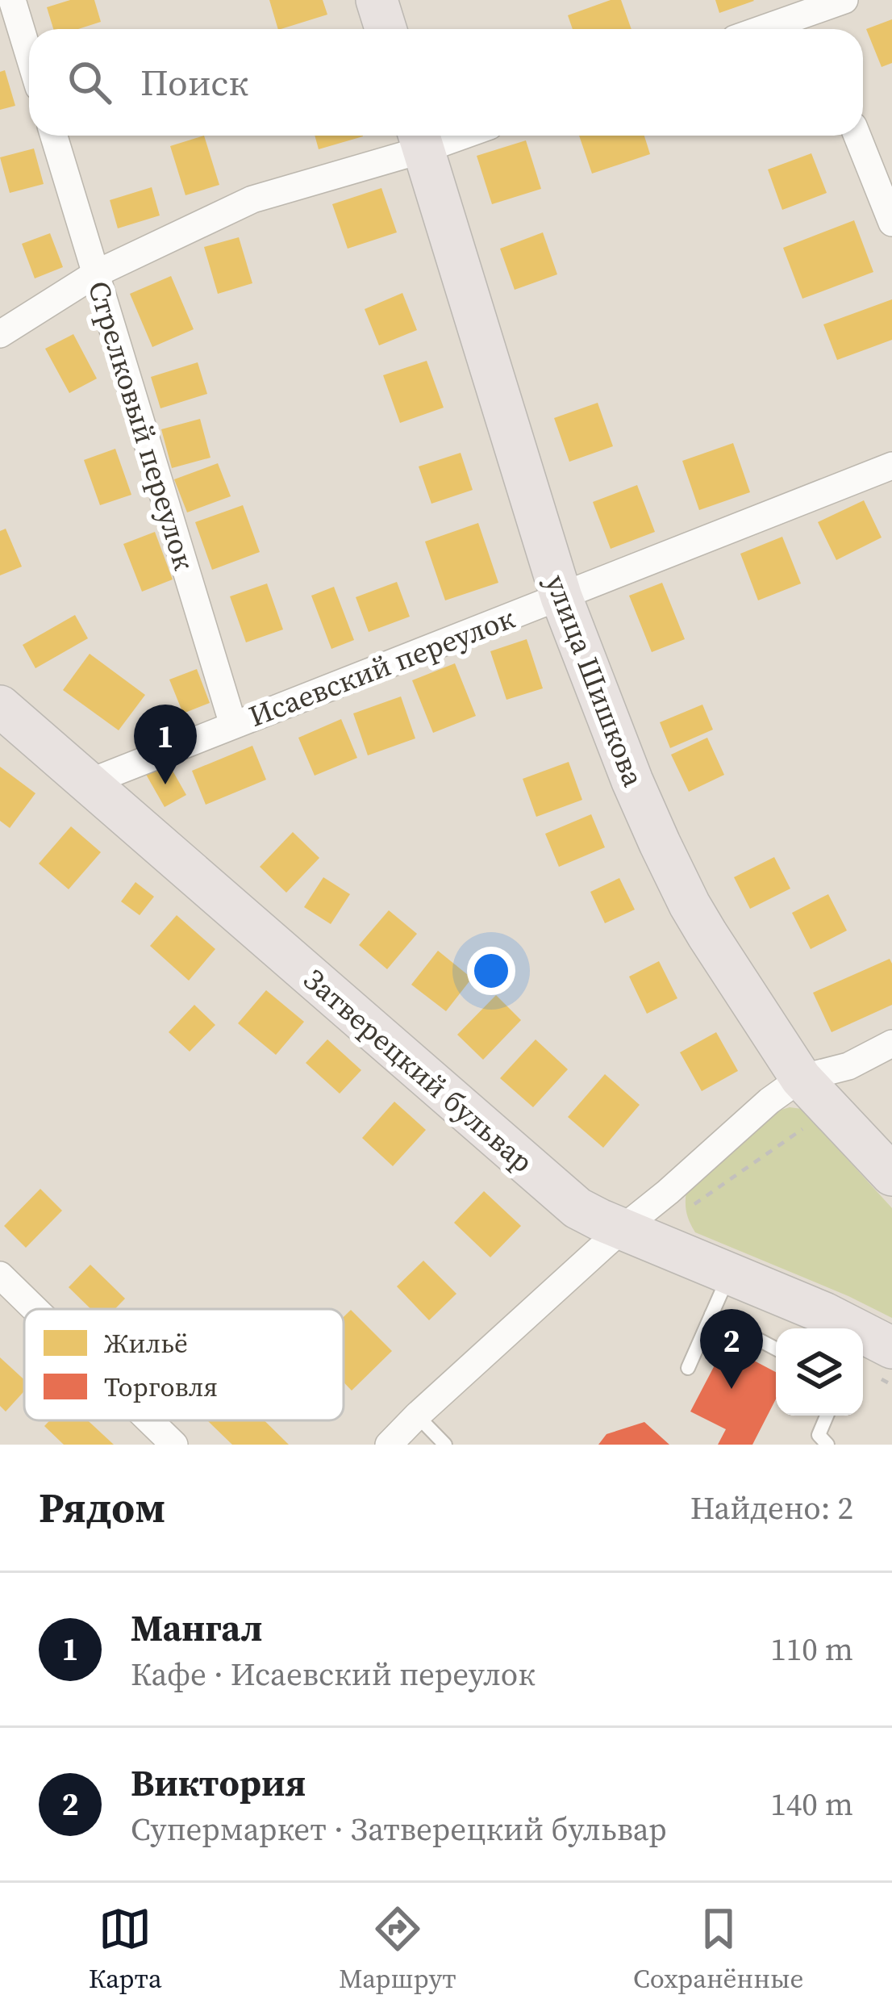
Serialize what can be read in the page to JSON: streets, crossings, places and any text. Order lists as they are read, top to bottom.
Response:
{
  "streets": {
    "main road": ["улица Шишкова", "Затверецкий бульвар"],
    "street": ["Стрелковый переулок", "Исаевский переулок"]
  },
  "crossings": [
    ["Стрелковый переулок", "Исаевский переулок"],
    ["Исаевский переулок", "улица Шишкова"],
    ["Исаевский переулок", "Затверецкий бульвар"]
  ],
  "legend": ["Жильё", "Торговля"],
  "page": {
    "search": "Поиск",
    "pins": ["1", "2"],
    "heading": ["Рядом", "Найдено: 2"],
    "list": [
      {
        "mark": "1",
        "name": "Мангал",
        "note": "Кафе · Исаевский переулок",
        "value": "110 m"
      },
      {
        "mark": "2",
        "name": "Виктория",
        "note": "Супермаркет · Затверецкий бульвар",
        "value": "140 m"
      }
    ],
    "nav": ["Карта", "Маршрут", "Сохранённые"]
  }
}
